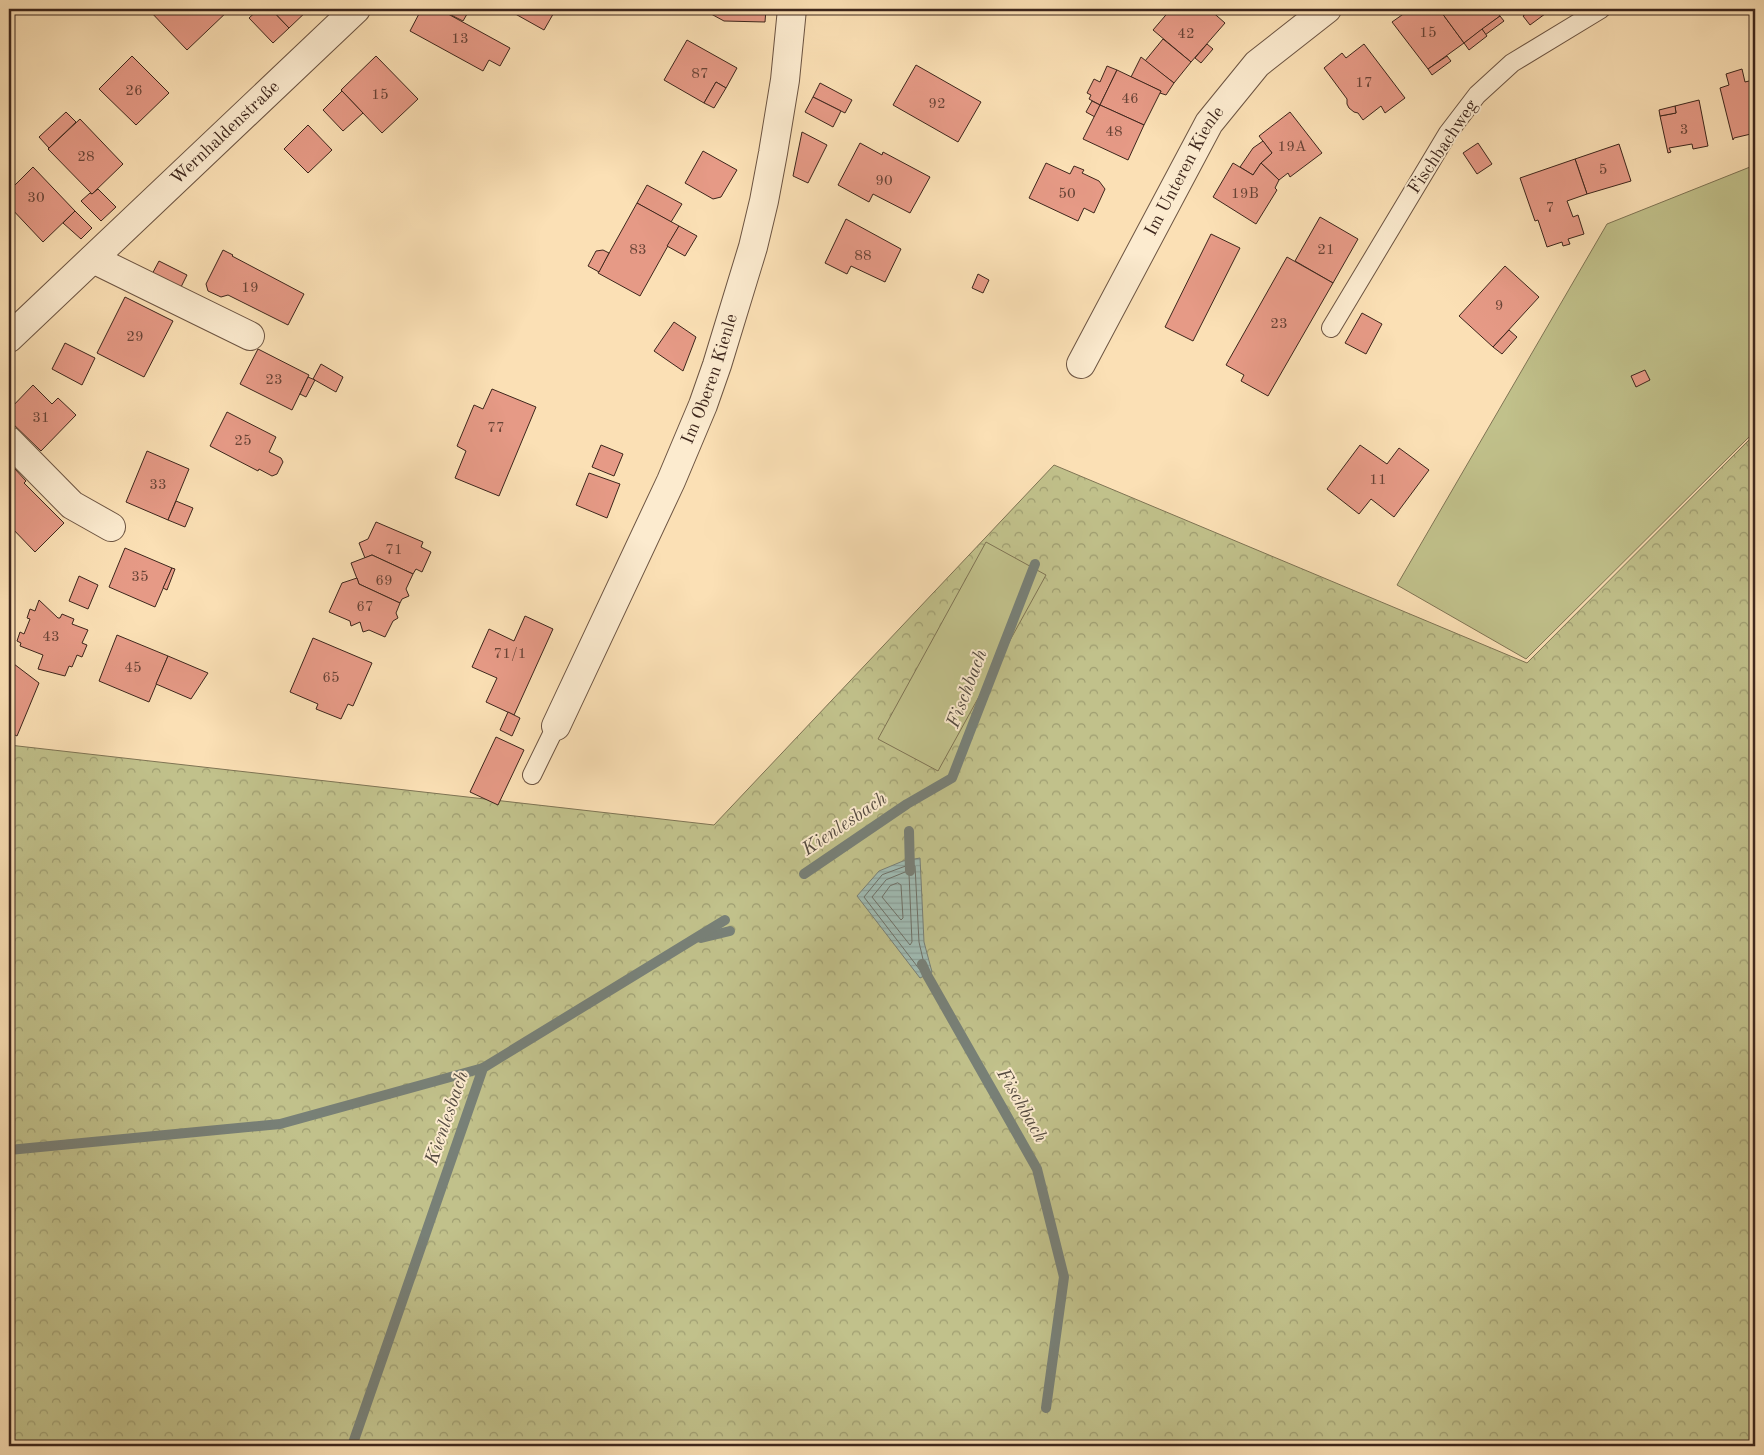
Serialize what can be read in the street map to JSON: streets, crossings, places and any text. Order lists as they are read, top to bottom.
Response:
{
  "streets": {
    "street": ["Wernhaldenstraße", "Im Unteren Kienle", "Im Oberen Kienle"],
    "lane": ["Fischbachweg"]
  },
  "water": ["Fischbach", "Kienlesbach"],
  "house_numbers": [
    "15",
    "42",
    "13",
    "87",
    "17",
    "26",
    "15",
    "46",
    "92",
    "3",
    "48",
    "19A",
    "28",
    "5",
    "90",
    "50",
    "19B",
    "30",
    "7",
    "83",
    "21",
    "88",
    "19",
    "9",
    "23",
    "29",
    "23",
    "31",
    "77",
    "25",
    "11",
    "33",
    "71",
    "35",
    "69",
    "67",
    "43",
    "71/1",
    "45",
    "65"
  ]
}
